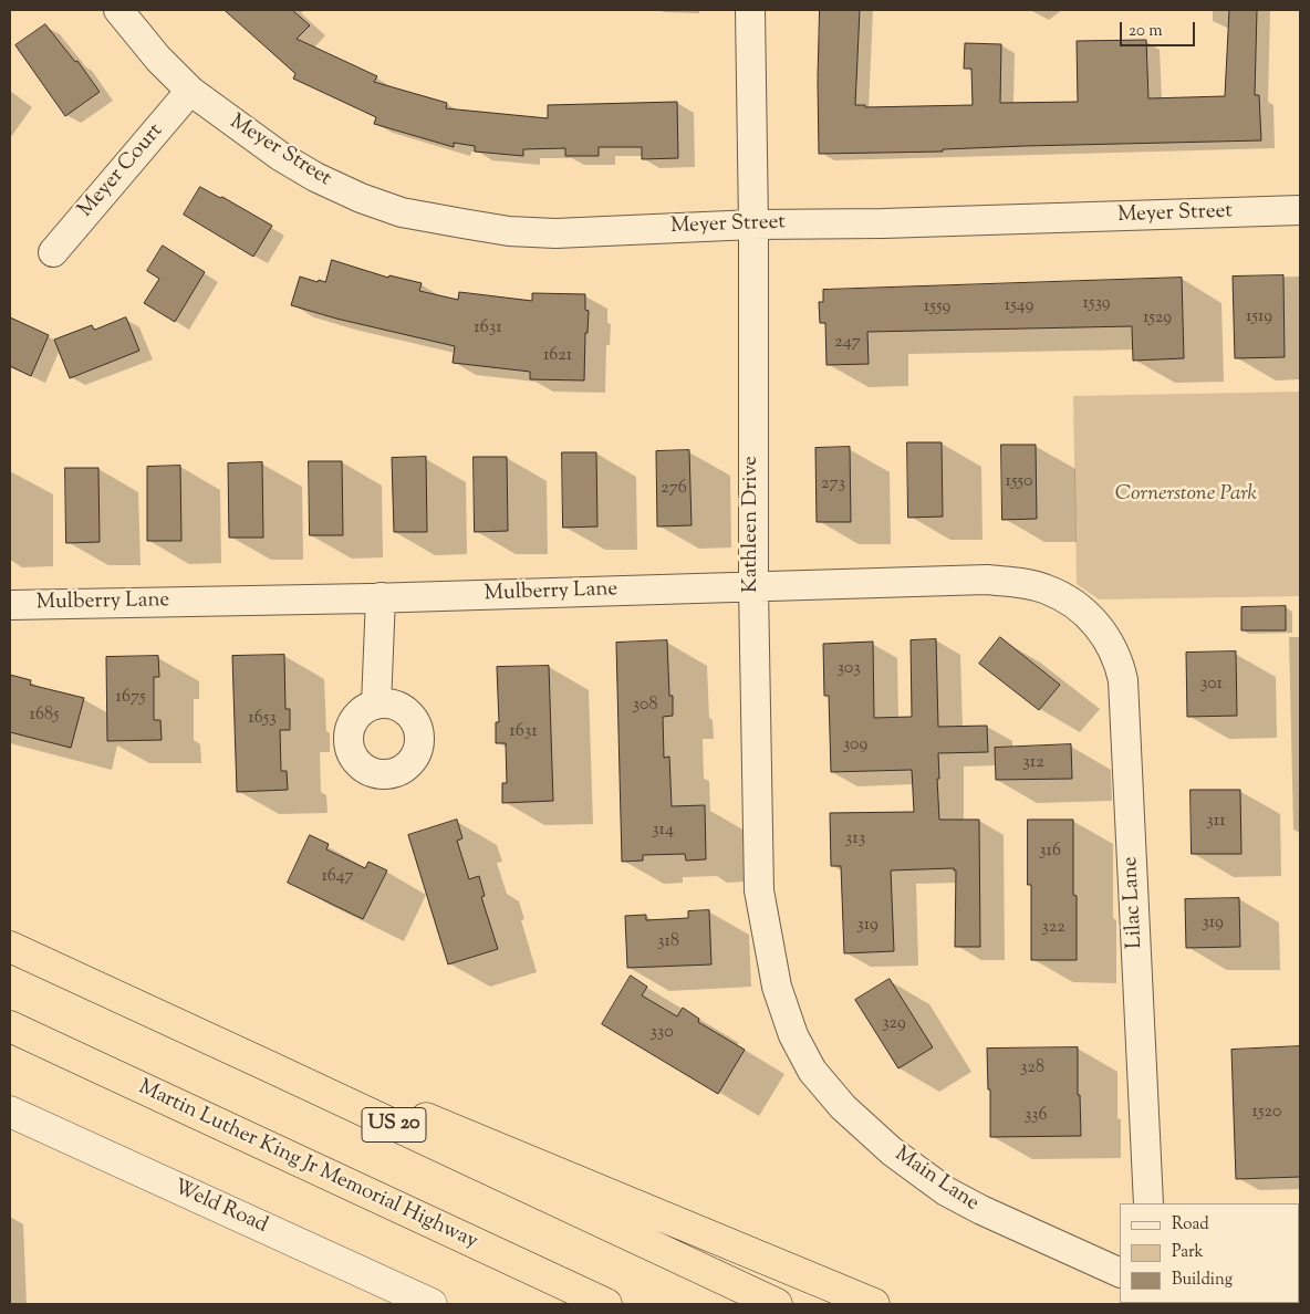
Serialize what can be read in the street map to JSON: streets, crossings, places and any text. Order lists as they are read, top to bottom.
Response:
{
  "streets": {
    "highway": ["US 20", "Martin Luther King Jr Memorial Highway"],
    "street": [
      "Meyer Street",
      "Meyer Court",
      "Kathleen Drive",
      "Mulberry Lane",
      "Lilac Lane",
      "Main Lane",
      "Weld Road"
    ]
  },
  "crossings": [
    ["Meyer Street", "Meyer Court"],
    ["Meyer Street", "Kathleen Drive"],
    ["Kathleen Drive", "Mulberry Lane"],
    ["Kathleen Drive", "Main Lane"],
    ["Mulberry Lane", "Lilac Lane"]
  ],
  "parks": ["Cornerstone Park"],
  "house_numbers": [
    "1539",
    "1549",
    "1559",
    "1519",
    "1529",
    "1631",
    "247",
    "1621",
    "1550",
    "273",
    "276",
    "303",
    "301",
    "1675",
    "308",
    "1685",
    "1653",
    "1631",
    "309",
    "312",
    "311",
    "314",
    "313",
    "316",
    "1647",
    "319",
    "319",
    "322",
    "318",
    "329",
    "330",
    "328",
    "1520",
    "336"
  ],
  "legend": ["Road", "Park", "Building"],
  "scale_bar": "20 m"
}
